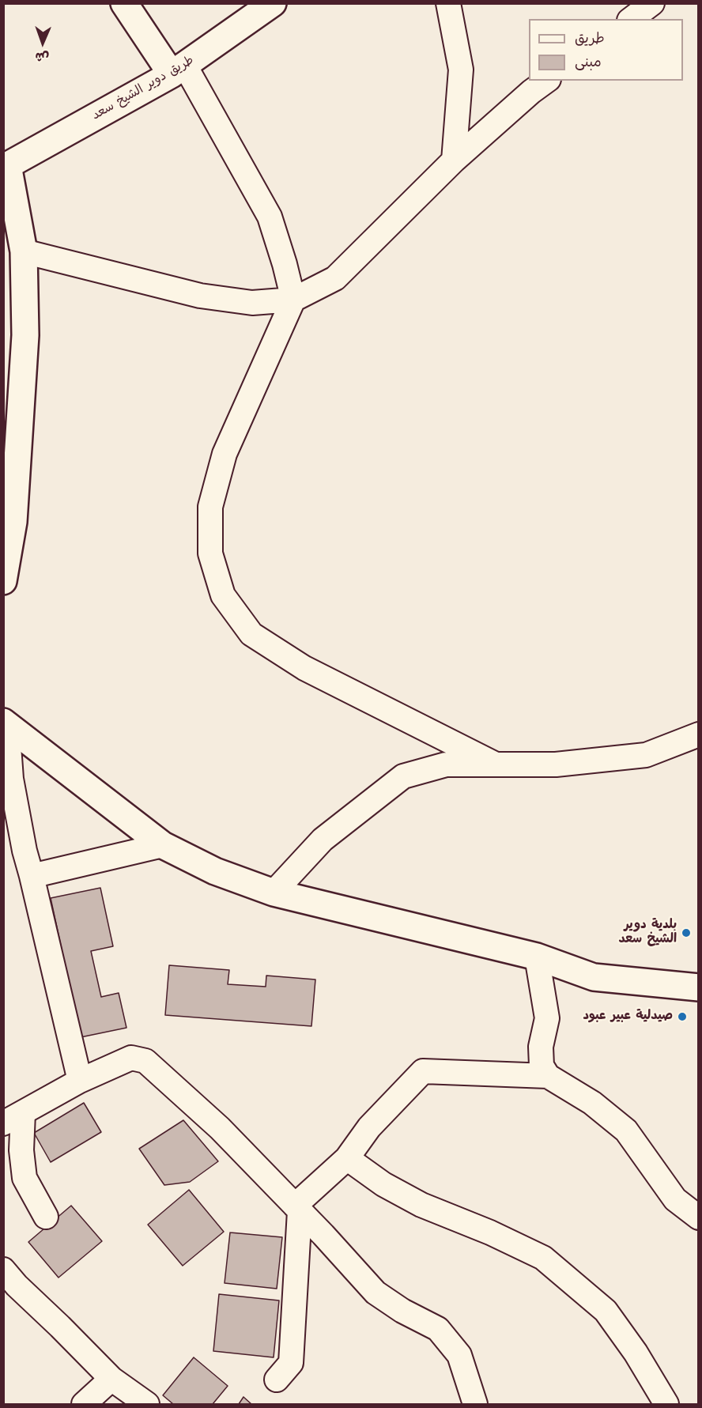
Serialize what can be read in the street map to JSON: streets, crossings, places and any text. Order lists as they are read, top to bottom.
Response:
{
  "streets": {
    "street": ["طريق دوير الشيخ سعد"]
  },
  "places": ["بلدية دوير الشيخ سعد", "صيدلية عبير عبود"],
  "legend": ["طريق", "مبنى"],
  "north": "bottom"
}
